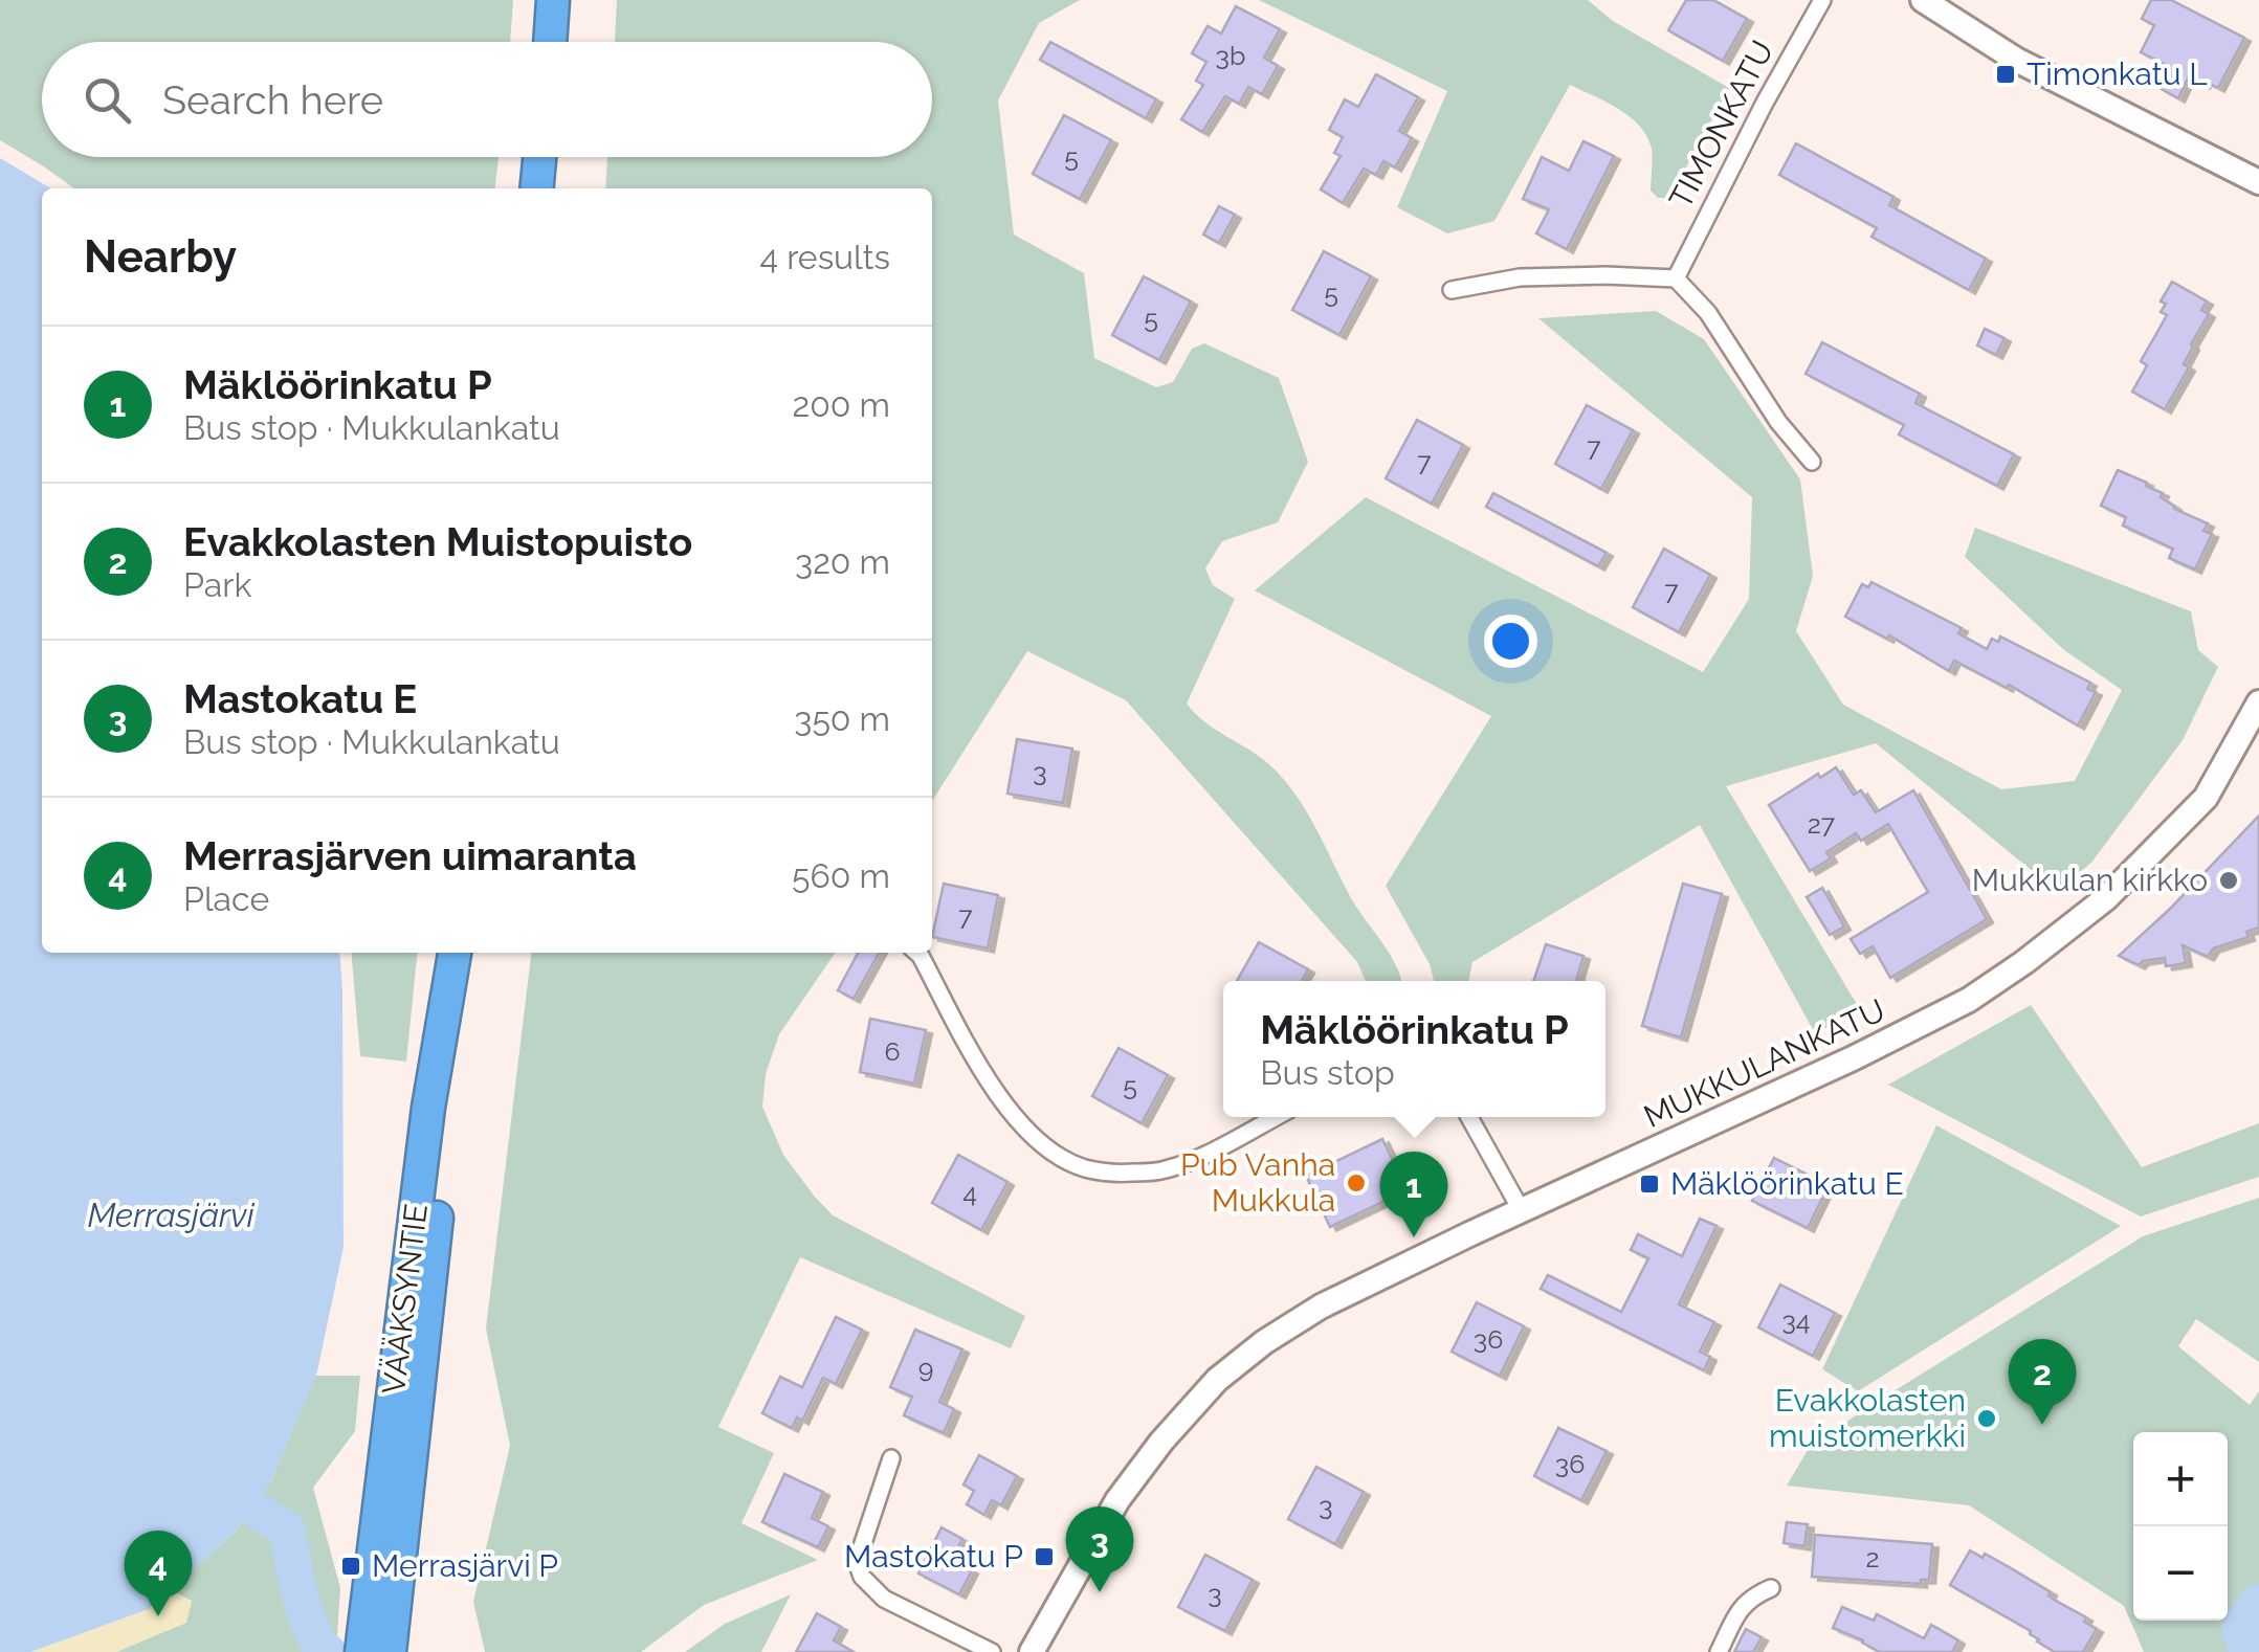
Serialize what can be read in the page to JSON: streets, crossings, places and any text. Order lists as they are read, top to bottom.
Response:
{
  "streets": {
    "highway": ["VÄÄKSYNTIE"],
    "street": ["TIMONKATU", "MUKKULANKATU"]
  },
  "water": ["Merrasjärvi"],
  "places": {
    "transit": [
      "Timonkatu L",
      "Mäklöörinkatu E",
      "Mastokatu P",
      "Merrasjärvi P"
    ],
    "other": ["Mukkulan kirkko", "Pub Vanha Mukkula", "Evakkolasten muistomerkki"]
  },
  "house_numbers": [
    "3b",
    "5",
    "5",
    "5",
    "7",
    "7",
    "7",
    "3",
    "27",
    "7",
    "6",
    "5",
    "4",
    "34",
    "36",
    "9",
    "36",
    "3",
    "2",
    "3"
  ],
  "page": {
    "search": "Search here",
    "heading": ["Nearby", "4 results"],
    "list": [
      {
        "mark": "1",
        "name": "Mäklöörinkatu P",
        "note": "Bus stop · Mukkulankatu",
        "value": "200 m"
      },
      {
        "mark": "2",
        "name": "Evakkolasten Muistopuisto",
        "note": "Park",
        "value": "320 m"
      },
      {
        "mark": "3",
        "name": "Mastokatu E",
        "note": "Bus stop · Mukkulankatu",
        "value": "350 m"
      },
      {
        "mark": "4",
        "name": "Merrasjärven uimaranta",
        "note": "Place",
        "value": "560 m"
      }
    ],
    "popup": ["Mäklöörinkatu P", "Bus stop"],
    "pins": [
      "1",
      "2",
      "3",
      "4"
    ],
    "map_buttons": ["+", "−"]
  }
}
